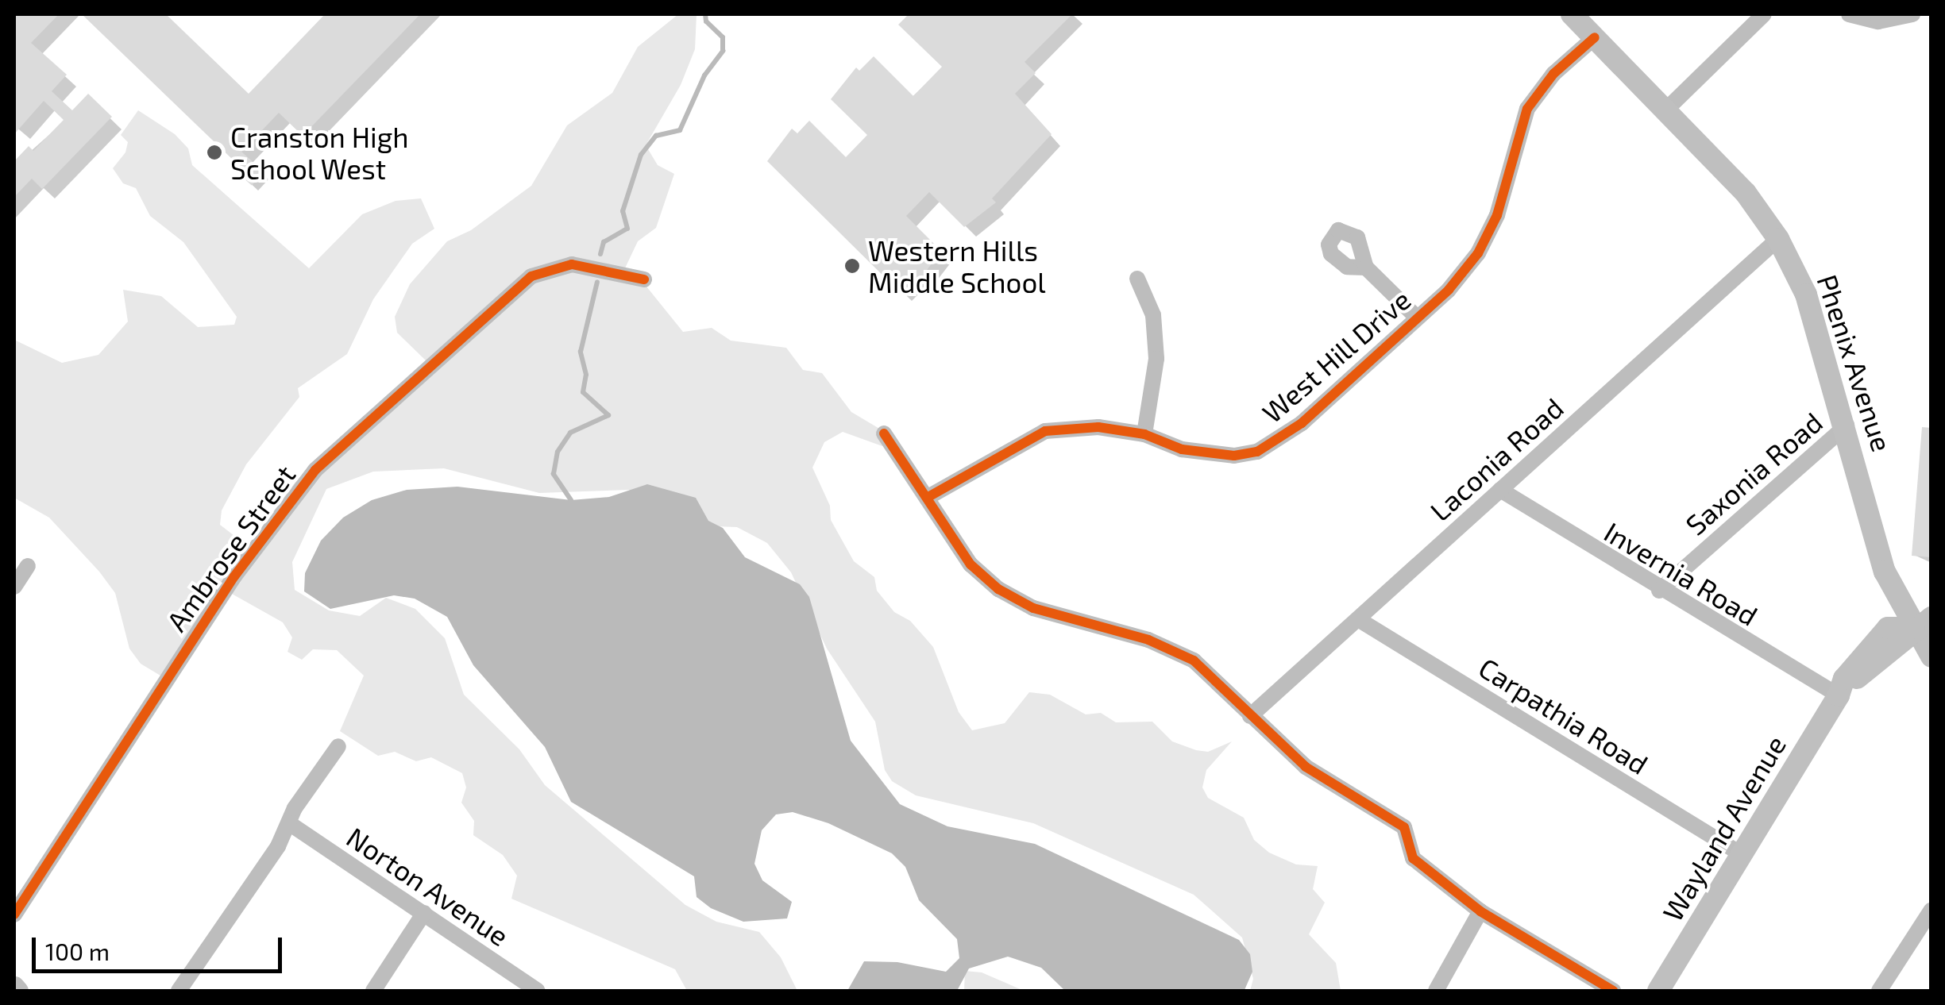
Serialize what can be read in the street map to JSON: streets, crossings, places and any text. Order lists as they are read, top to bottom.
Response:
{
  "streets": {
    "main road": ["Phenix Avenue", "Wayland Avenue"],
    "street": [
      "West Hill Drive",
      "Laconia Road",
      "Saxonia Road",
      "Ambrose Street",
      "Invernia Road",
      "Carpathia Road",
      "Norton Avenue"
    ]
  },
  "crossings": [
    ["West Hill Drive", "Phenix Avenue"],
    ["Phenix Avenue", "Laconia Road"],
    ["Phenix Avenue", "Saxonia Road"],
    ["Phenix Avenue", "Wayland Avenue"],
    ["Laconia Road", "Invernia Road"],
    ["Laconia Road", "Carpathia Road"],
    ["Saxonia Road", "Invernia Road"],
    ["Invernia Road", "Wayland Avenue"],
    ["Carpathia Road", "Wayland Avenue"]
  ],
  "places": ["Cranston High School West", "Western Hills Middle School"],
  "scale_bar": "100 m"
}
